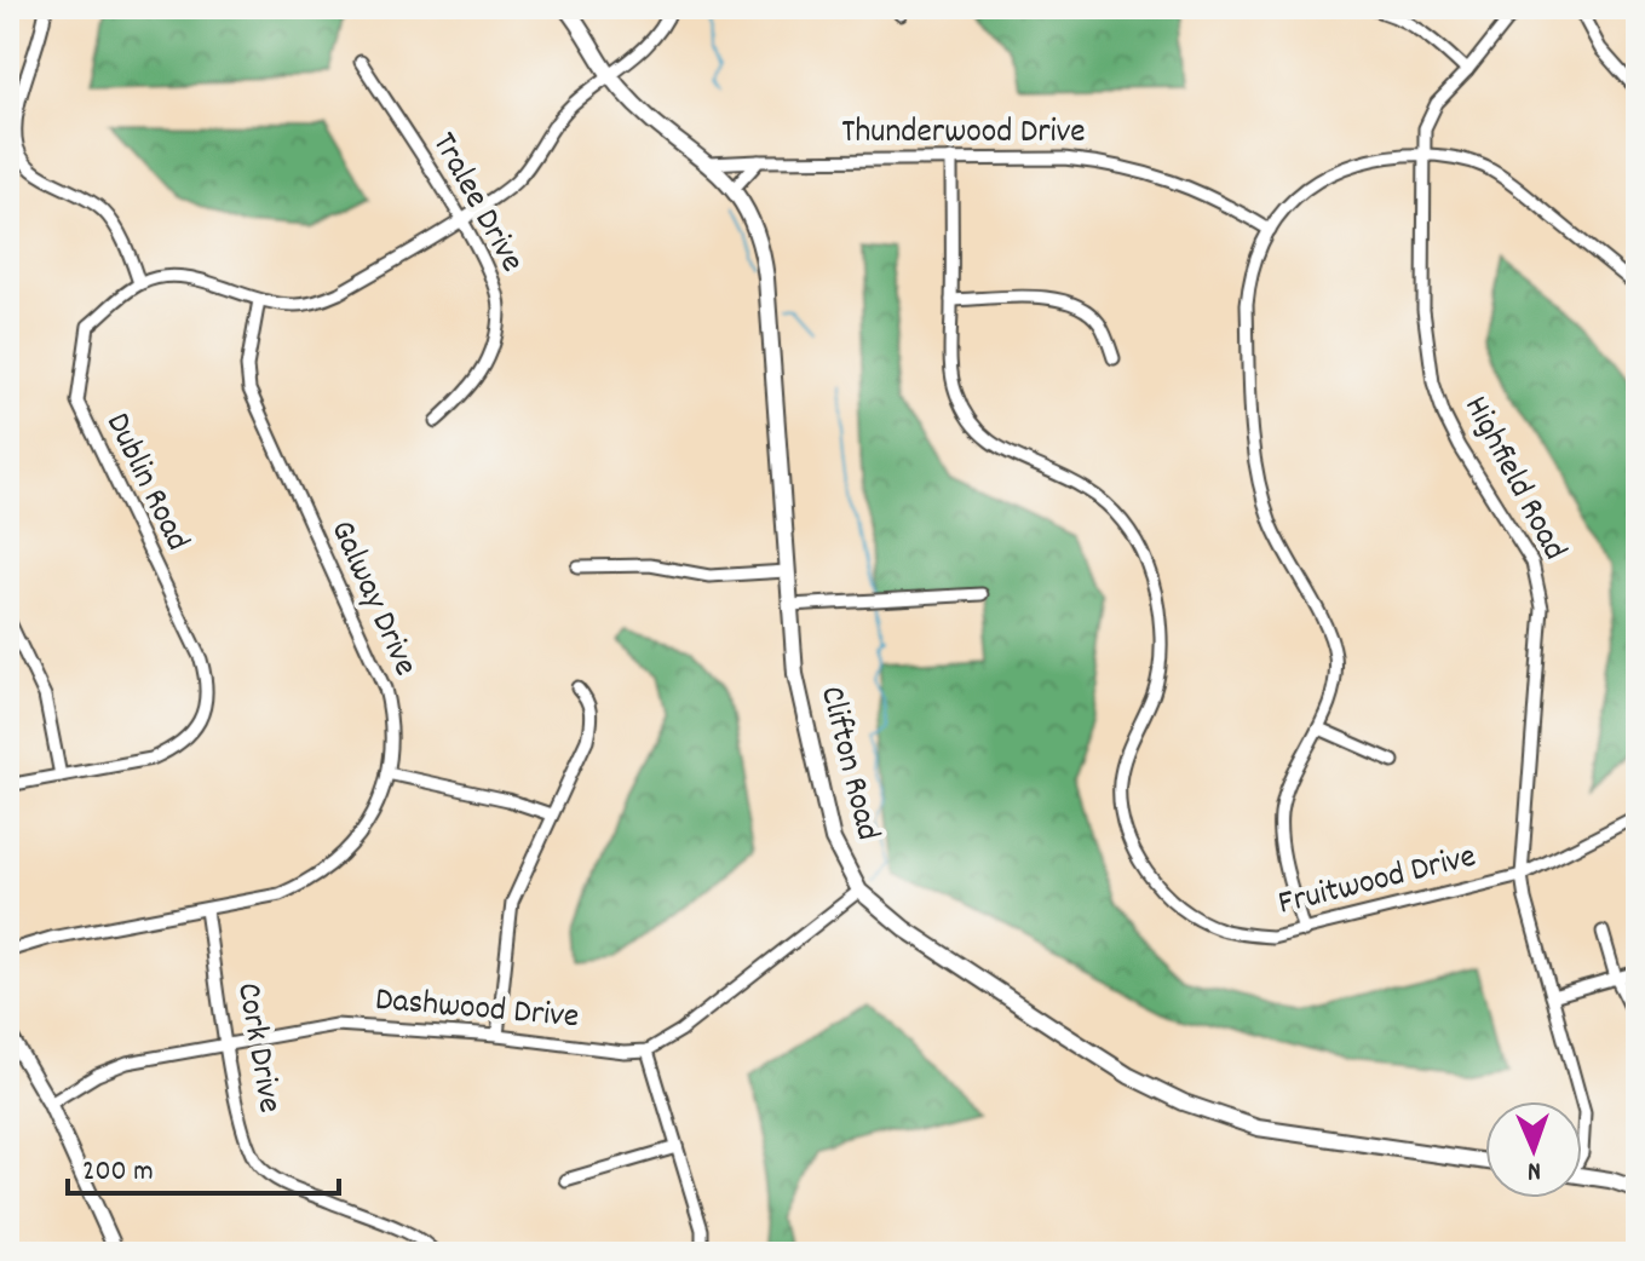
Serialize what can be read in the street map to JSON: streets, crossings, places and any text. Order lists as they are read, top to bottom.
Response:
{
  "streets": {
    "main road": ["Clifton Road"],
    "street": [
      "Thunderwood Drive",
      "Tralee Drive",
      "Highfield Road",
      "Dublin Road",
      "Galway Drive",
      "Fruitwood Drive",
      "Dashwood Drive",
      "Cork Drive"
    ]
  },
  "crossings": [
    ["Thunderwood Drive", "Clifton Road"],
    ["Thunderwood Drive", "Fruitwood Drive"],
    ["Highfield Road", "Fruitwood Drive"],
    ["Galway Drive", "Cork Drive"],
    ["Dashwood Drive", "Cork Drive"]
  ],
  "scale_bar": "200 m",
  "north": "bottom"
}
